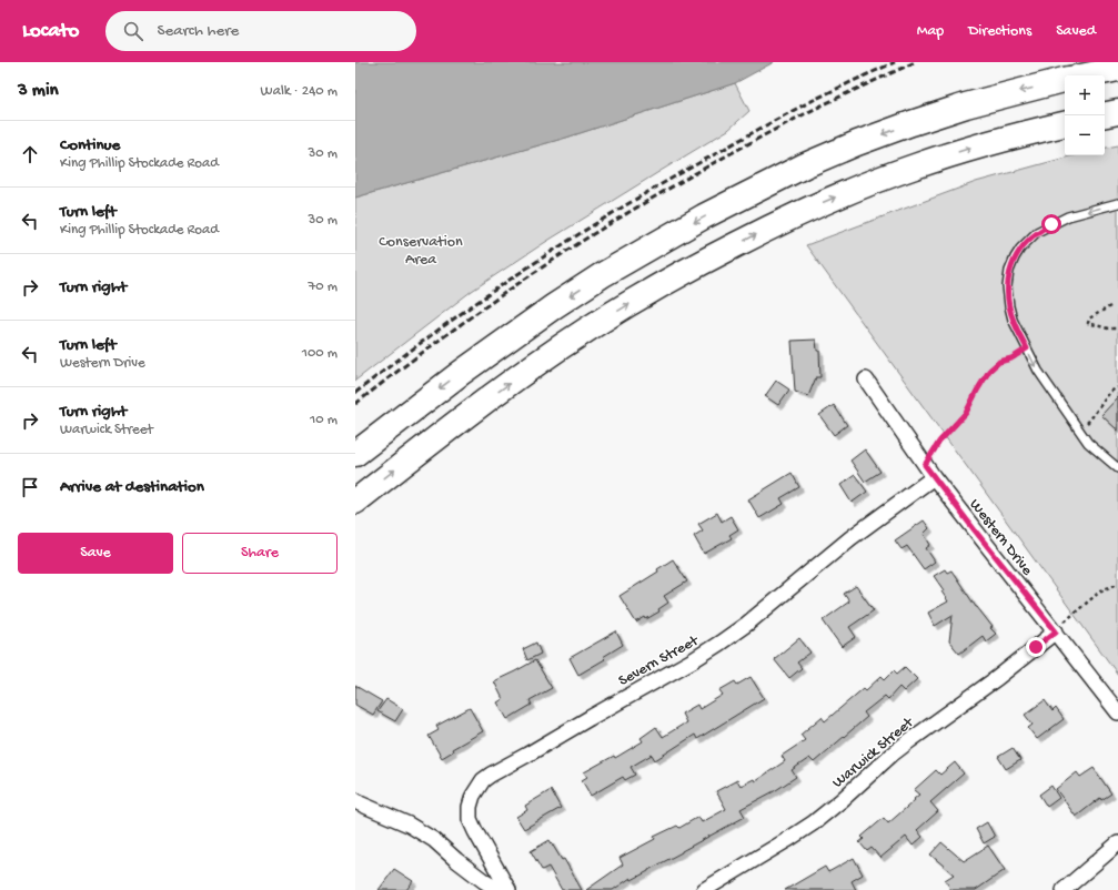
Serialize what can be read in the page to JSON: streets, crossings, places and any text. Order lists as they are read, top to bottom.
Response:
{
  "streets": {
    "street": ["Western Drive", "Severn Street", "Warwick Street"]
  },
  "crossings": [
    ["Western Drive", "Severn Street"],
    ["Western Drive", "Warwick Street"]
  ],
  "parks": ["Conservation Area"],
  "page": {
    "header": "Locato",
    "search": "Search here",
    "nav": ["Map", "Directions", "Saved"],
    "heading": ["3 min", "Walk · 240 m"],
    "map_buttons": ["+", "−"],
    "list": [
      ["Continue", "King Phillip Stockade Road", "30 m"],
      ["Turn left", "King Phillip Stockade Road", "30 m"],
      ["Turn right", "70 m"],
      ["Turn left", "Western Drive", "100 m"],
      ["Turn right", "Warwick Street", "10 m"],
      "Arrive at destination"
    ],
    "buttons": ["Save", "Share"]
  }
}
